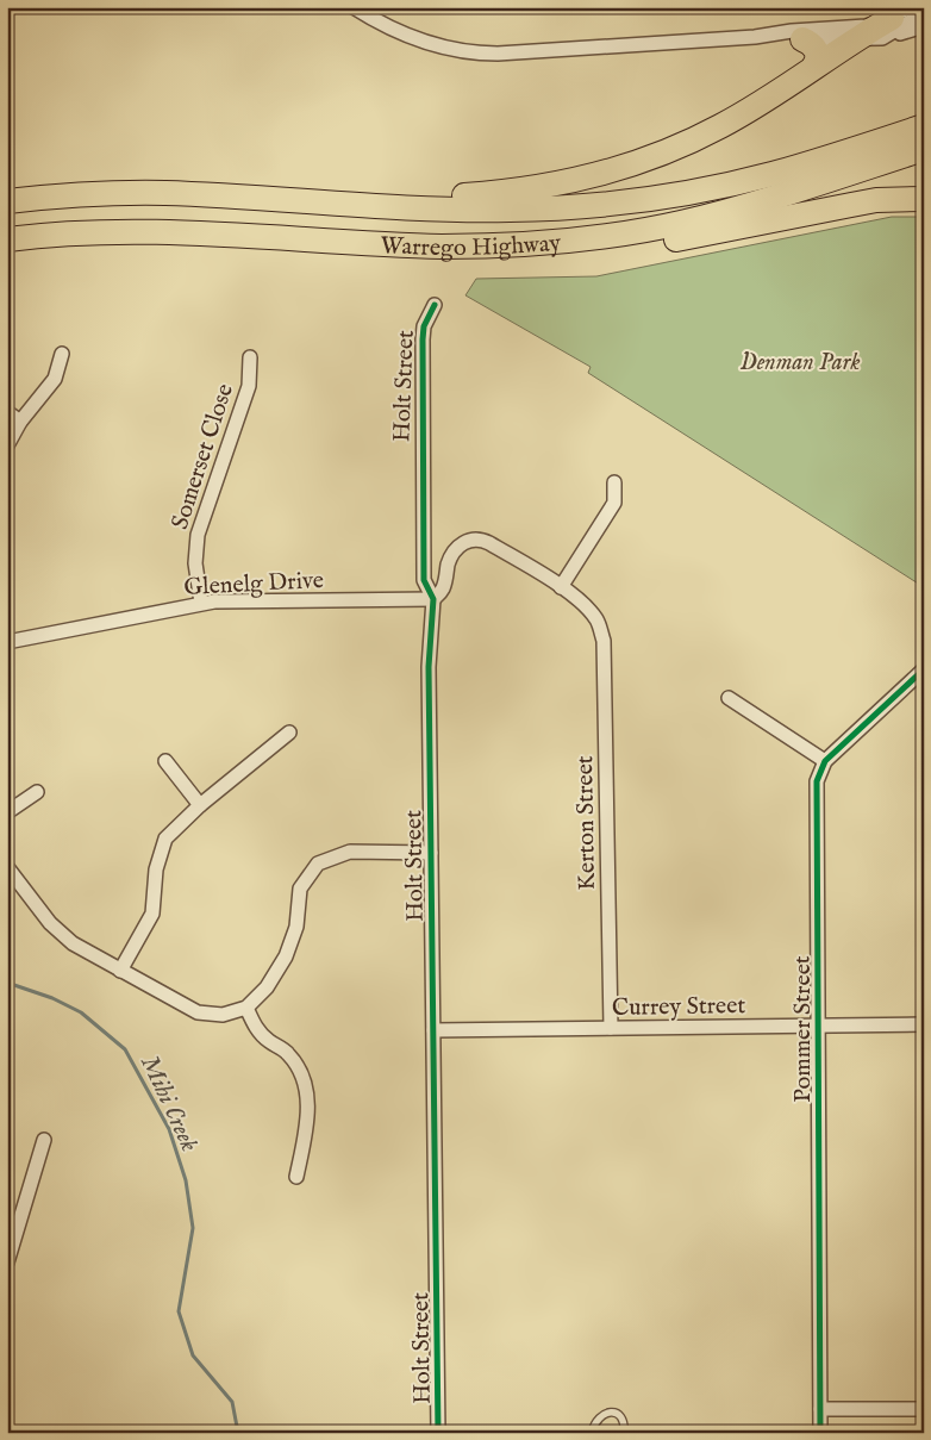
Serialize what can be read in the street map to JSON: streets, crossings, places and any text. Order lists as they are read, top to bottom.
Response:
{
  "streets": {
    "highway": ["Warrego Highway"],
    "street": [
      "Holt Street",
      "Somerset Close",
      "Glenelg Drive",
      "Kerton Street",
      "Currey Street",
      "Pommer Street"
    ]
  },
  "crossings": [
    ["Holt Street", "Glenelg Drive"],
    ["Holt Street", "Currey Street"],
    ["Somerset Close", "Glenelg Drive"],
    ["Kerton Street", "Currey Street"],
    ["Currey Street", "Pommer Street"]
  ],
  "water": ["Mihi Creek"],
  "parks": ["Denman Park"]
}
